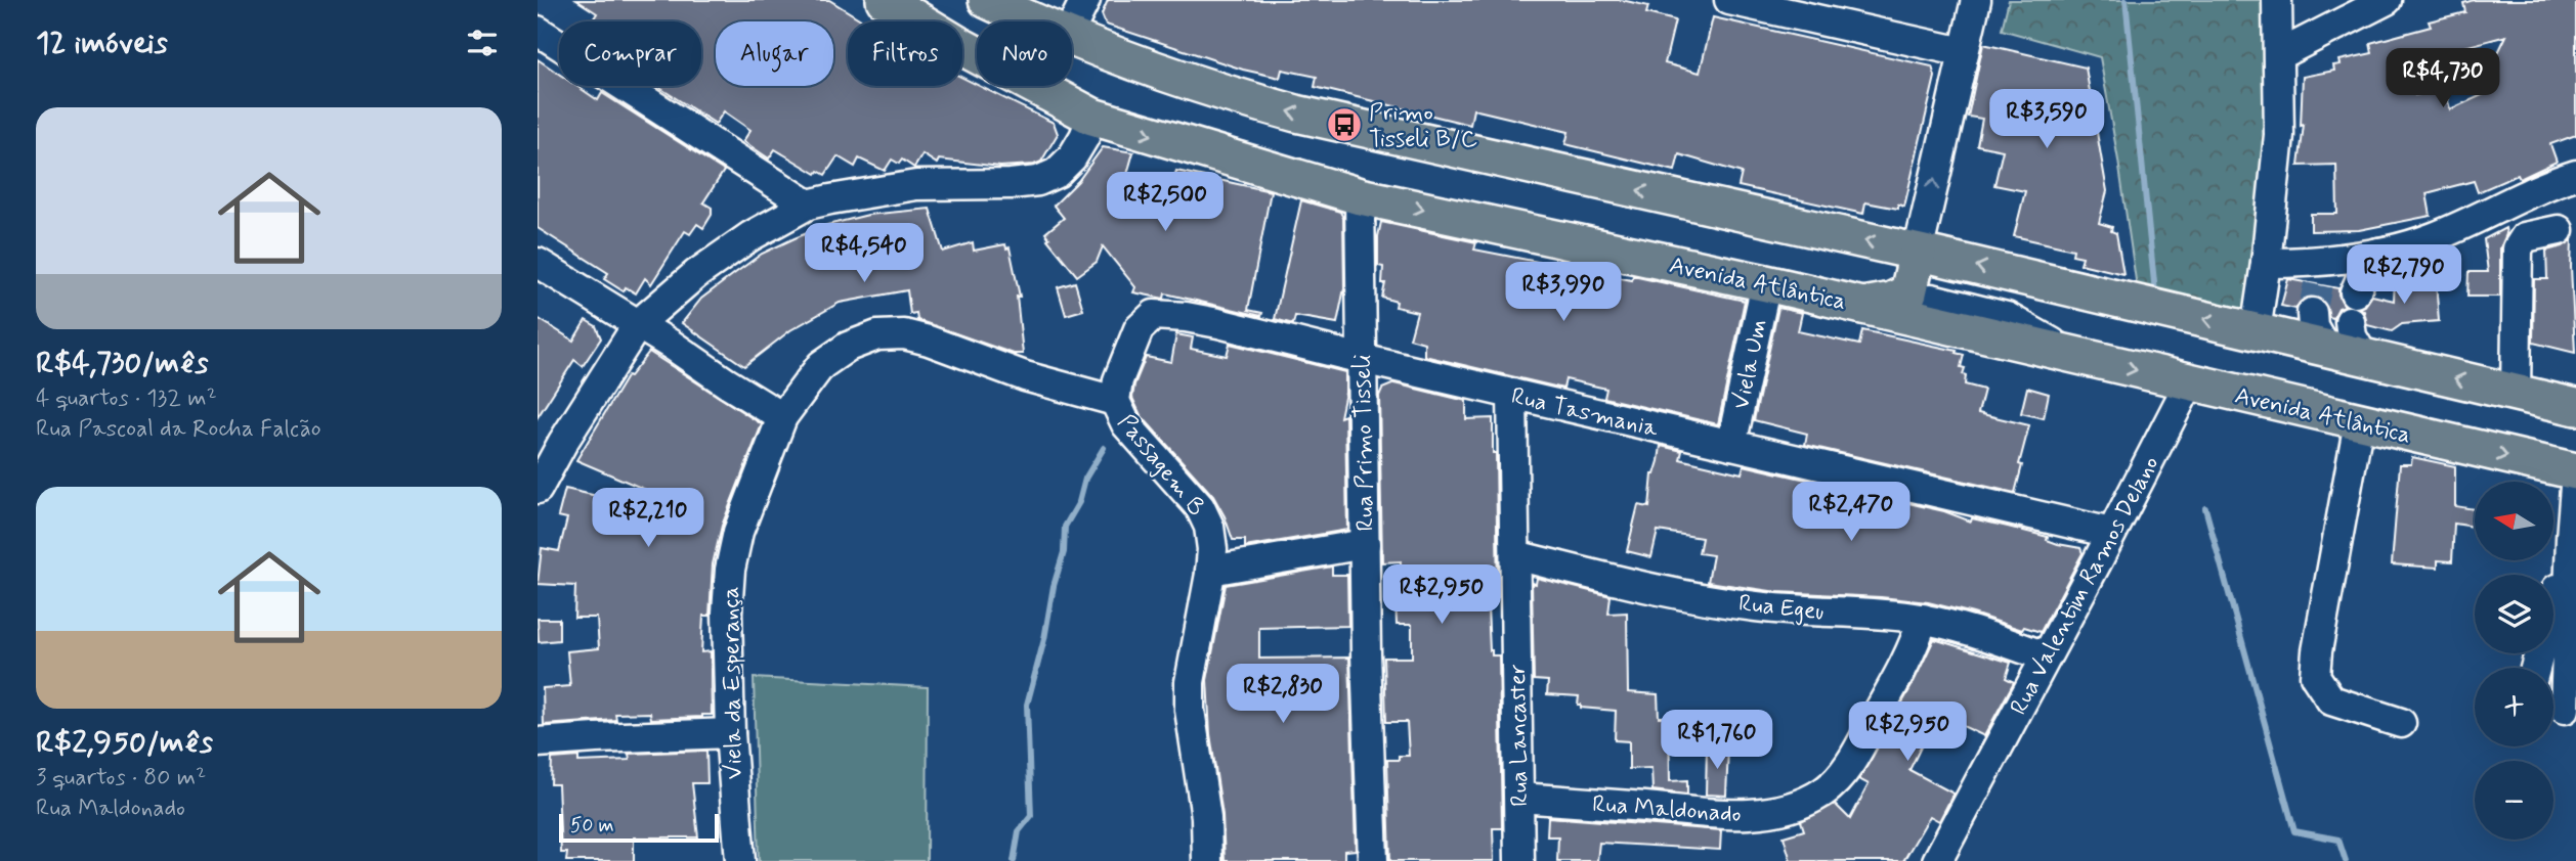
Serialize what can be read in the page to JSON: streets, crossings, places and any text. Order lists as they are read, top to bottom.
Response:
{
  "streets": {
    "main road": ["Avenida Atlântica"],
    "street": [
      "Viela Um",
      "Rua Tasmania",
      "Rua Primo Tisseli",
      "Passagem B",
      "Rua Valentim Ramos Delano",
      "Rua Egeu",
      "Viela da Esperança",
      "Rua Lancaster",
      "Rua Maldonado"
    ]
  },
  "crossings": [
    ["Avenida Atlântica", "Viela Um"],
    ["Avenida Atlântica", "Rua Primo Tisseli"],
    ["Avenida Atlântica", "Rua Valentim Ramos Delano"],
    ["Viela Um", "Rua Tasmania"],
    ["Rua Tasmania", "Rua Primo Tisseli"],
    ["Rua Tasmania", "Passagem B"],
    ["Rua Tasmania", "Rua Valentim Ramos Delano"],
    ["Rua Tasmania", "Viela da Esperança"],
    ["Rua Tasmania", "Rua Lancaster"],
    ["Passagem B", "Viela da Esperança"],
    ["Rua Valentim Ramos Delano", "Rua Egeu"],
    ["Rua Egeu", "Rua Lancaster"],
    ["Rua Egeu", "Rua Maldonado"],
    ["Rua Lancaster", "Rua Maldonado"]
  ],
  "places": {
    "bus stop": ["Primo Tisseli B/C"]
  },
  "scale_bar": "50 m",
  "north": "left",
  "page": {
    "heading": "12 imóveis",
    "chip": [
      "Comprar",
      "Alugar",
      "Filtros",
      "Novo"
    ],
    "price": [
      "R$4,730",
      "R$3,590",
      "R$2,500",
      "R$4,540",
      "R$2,790",
      "R$3,990",
      "R$2,470",
      "R$2,210",
      "R$2,950",
      "R$2,830",
      "R$2,950",
      "R$1,760"
    ],
    "list": [
      {
        "name": "R$4,730/mês",
        "note": "4 quartos · 132 m² · Rua Pascoal da Rocha Falcão"
      },
      {
        "name": "R$2,950/mês",
        "note": "3 quartos · 80 m² · Rua Maldonado"
      }
    ],
    "map_buttons": ["+", "−"],
    "scale": "50 m"
  }
}
